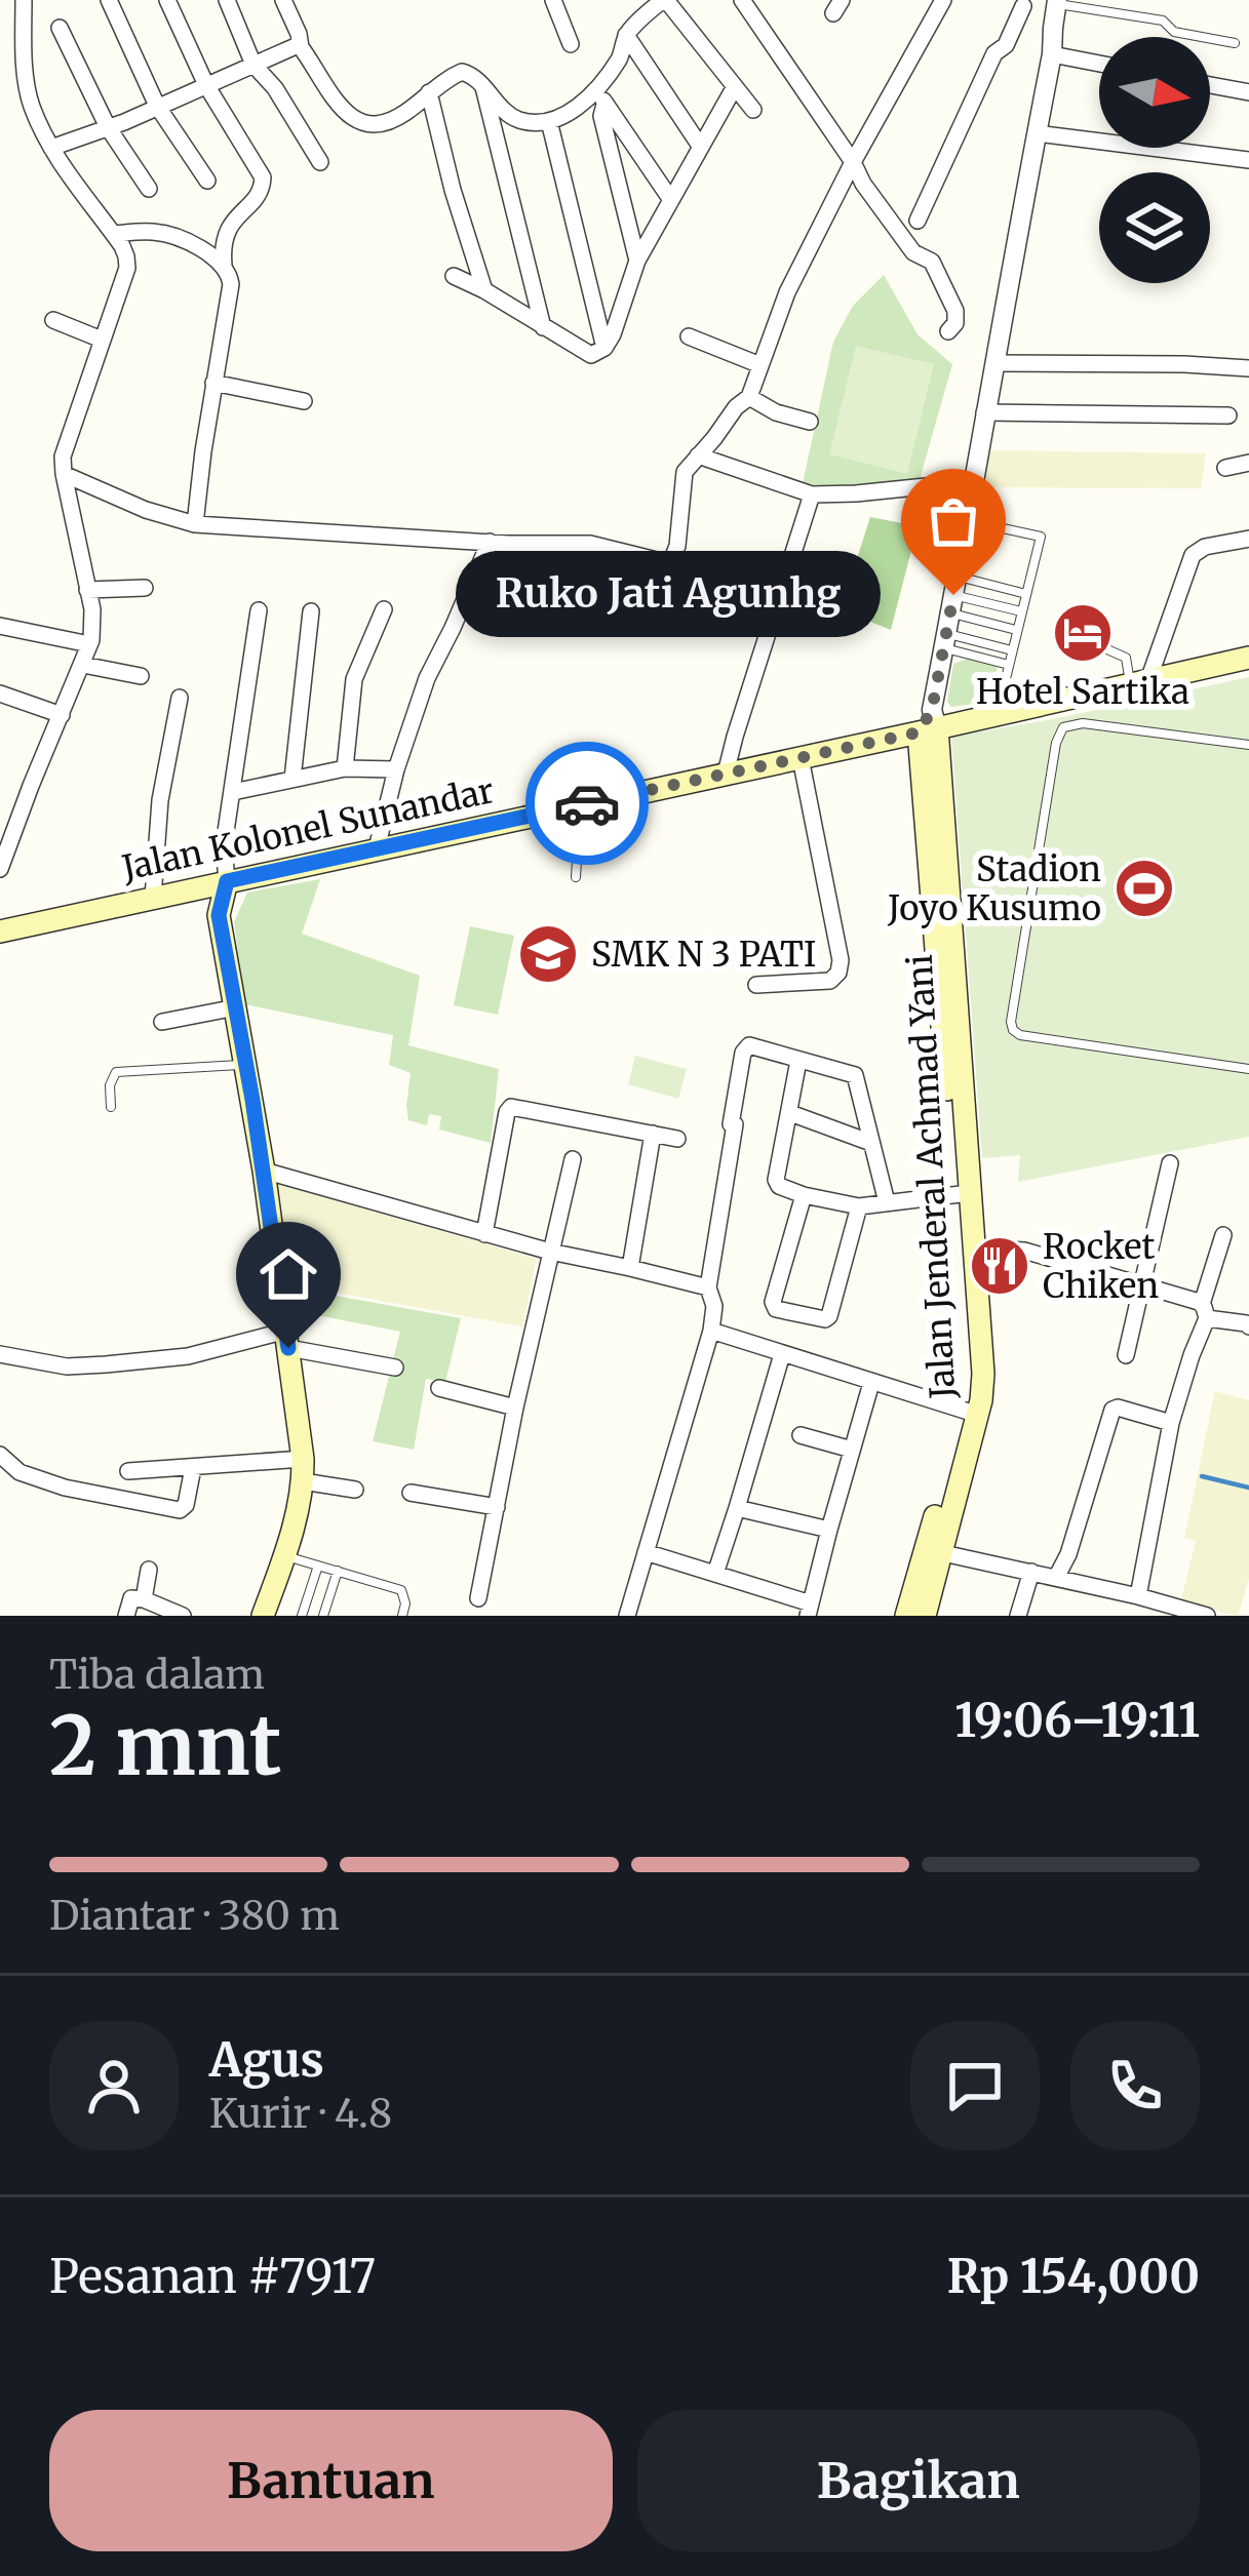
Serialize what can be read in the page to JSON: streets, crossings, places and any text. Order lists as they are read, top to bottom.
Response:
{
  "streets": {
    "main road": ["Jalan Kolonel Sunandar", "Jalan Jenderal Achmad Yani"]
  },
  "crossings": [
    ["Jalan Kolonel Sunandar", "Jalan Jenderal Achmad Yani"]
  ],
  "places": {
    "other": ["Ruko Jati Agunhg"],
    "hotel": ["Hotel Sartika"],
    "sports": ["Stadion Joyo Kusumo"],
    "school or university": ["SMK N 3 PATI"],
    "restaurant": ["Rocket Chiken"]
  },
  "north": "right",
  "page": {
    "bubble": "Ruko Jati Agunhg",
    "heading": ["2 mnt", "Tiba dalam", "19:06–19:11"],
    "panel": [
      "Agus",
      "Kurir · 4.8",
      "Pesanan #7917",
      "Rp 154,000"
    ],
    "bar": "Diantar · 380 m",
    "buttons": ["Bantuan", "Bagikan"]
  }
}
